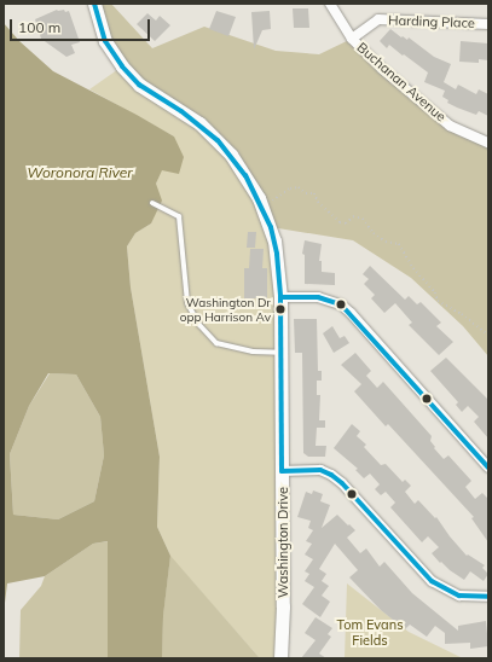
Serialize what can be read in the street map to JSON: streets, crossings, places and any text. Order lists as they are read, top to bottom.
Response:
{
  "streets": {
    "street": ["Harding Place", "Buchanan Avenue", "Washington Drive"]
  },
  "crossings": [
    ["Harding Place", "Buchanan Avenue"]
  ],
  "water": ["Woronora River"],
  "parks": ["Tom Evans Fields"],
  "places": ["Washington Dr opp Harrison Av"],
  "scale_bar": "100 m"
}
